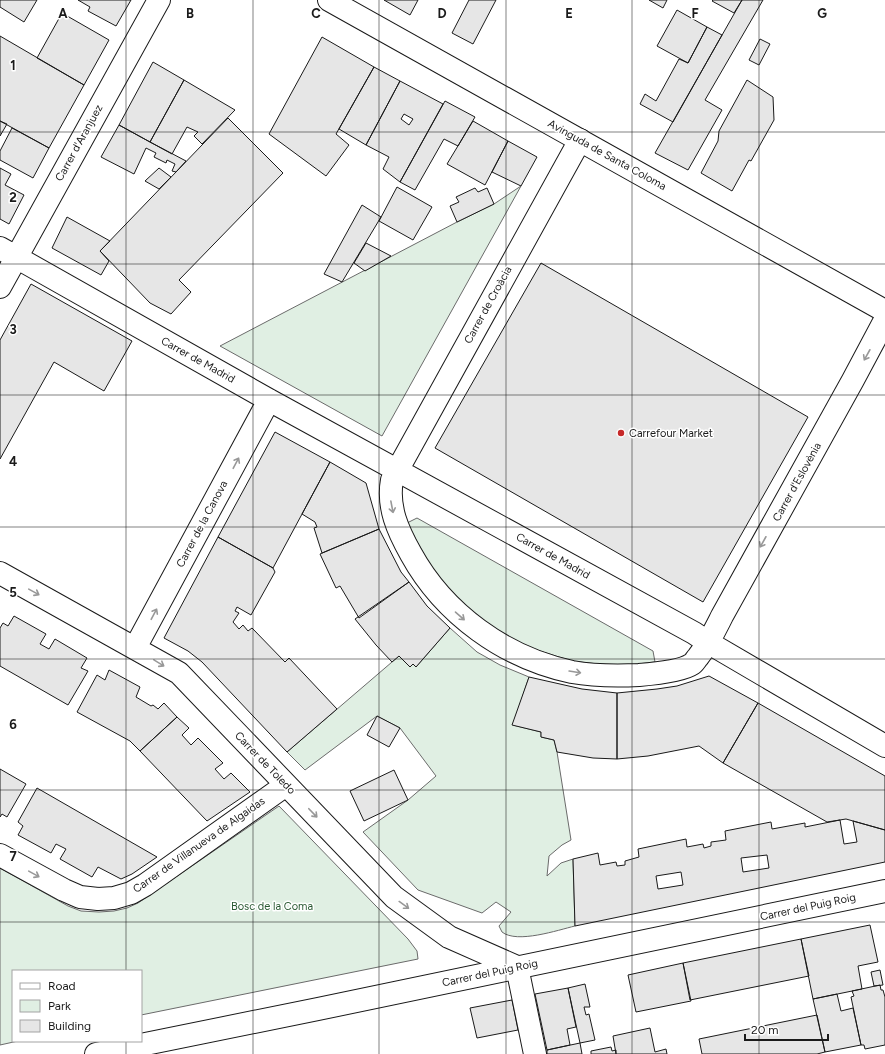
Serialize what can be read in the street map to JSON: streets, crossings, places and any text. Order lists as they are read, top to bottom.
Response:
{
  "streets": {
    "street": [
      "Carrer d'Aranjuez",
      "Avinguda de Santa Coloma",
      "Carrer de Croàcia",
      "Carrer de Madrid",
      "Carrer d'Eslovènia",
      "Carrer de la Canova",
      "Carrer de Toledo",
      "Carrer de Villanueva de Algaidas",
      "Carrer del Puig Roig"
    ]
  },
  "crossings": [
    ["Carrer d'Aranjuez", "Carrer de Madrid"],
    ["Avinguda de Santa Coloma", "Carrer de Croàcia"],
    ["Carrer de Croàcia", "Carrer de Madrid"],
    ["Carrer de Madrid", "Carrer d'Eslovènia"],
    ["Carrer de Madrid", "Carrer de la Canova"],
    ["Carrer de la Canova", "Carrer de Toledo"],
    ["Carrer de Toledo", "Carrer de Villanueva de Algaidas"],
    ["Carrer de Toledo", "Carrer del Puig Roig"]
  ],
  "one_way": [
    "Carrer d'Eslovènia",
    "Carrer de la Canova",
    "Carrer de Toledo",
    "Carrer de Villanueva de Algaidas"
  ],
  "parks": ["Bosc de la Coma"],
  "places": ["Carrefour Market"],
  "legend": ["Road", "Park", "Building"],
  "scale_bar": "20 m",
  "grid": {
    "columns": [
      "A",
      "B",
      "C",
      "D",
      "E",
      "F",
      "G"
    ],
    "rows": [
      "1",
      "2",
      "3",
      "4",
      "5",
      "6",
      "7"
    ]
  }
}
